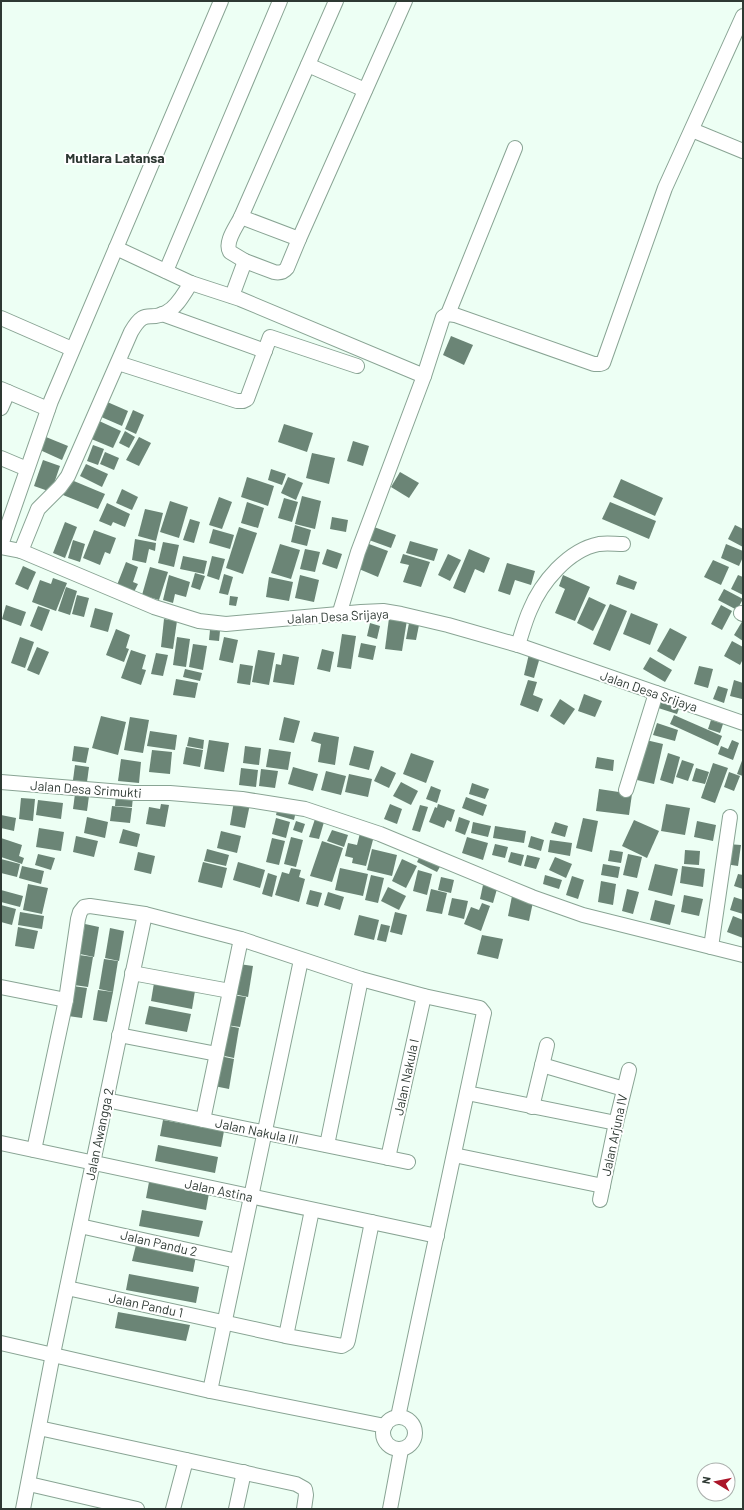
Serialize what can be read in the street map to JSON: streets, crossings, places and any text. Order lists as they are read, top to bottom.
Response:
{
  "streets": {
    "street": [
      "Jalan Desa Srijaya",
      "Jalan Desa Srimukti",
      "Jalan Nakula I",
      "Jalan Nakula III",
      "Jalan Awangga 2",
      "Jalan Arjuna IV",
      "Jalan Astina",
      "Jalan Pandu 2",
      "Jalan Pandu 1"
    ]
  },
  "crossings": [
    ["Jalan Nakula I", "Jalan Nakula III"],
    ["Jalan Nakula III", "Jalan Awangga 2"],
    ["Jalan Awangga 2", "Jalan Astina"],
    ["Jalan Awangga 2", "Jalan Pandu 2"],
    ["Jalan Awangga 2", "Jalan Pandu 1"],
    ["Jalan Astina", "Jalan Pandu 1"]
  ],
  "districts": ["Mutiara Latansa"],
  "north": "left"
}
